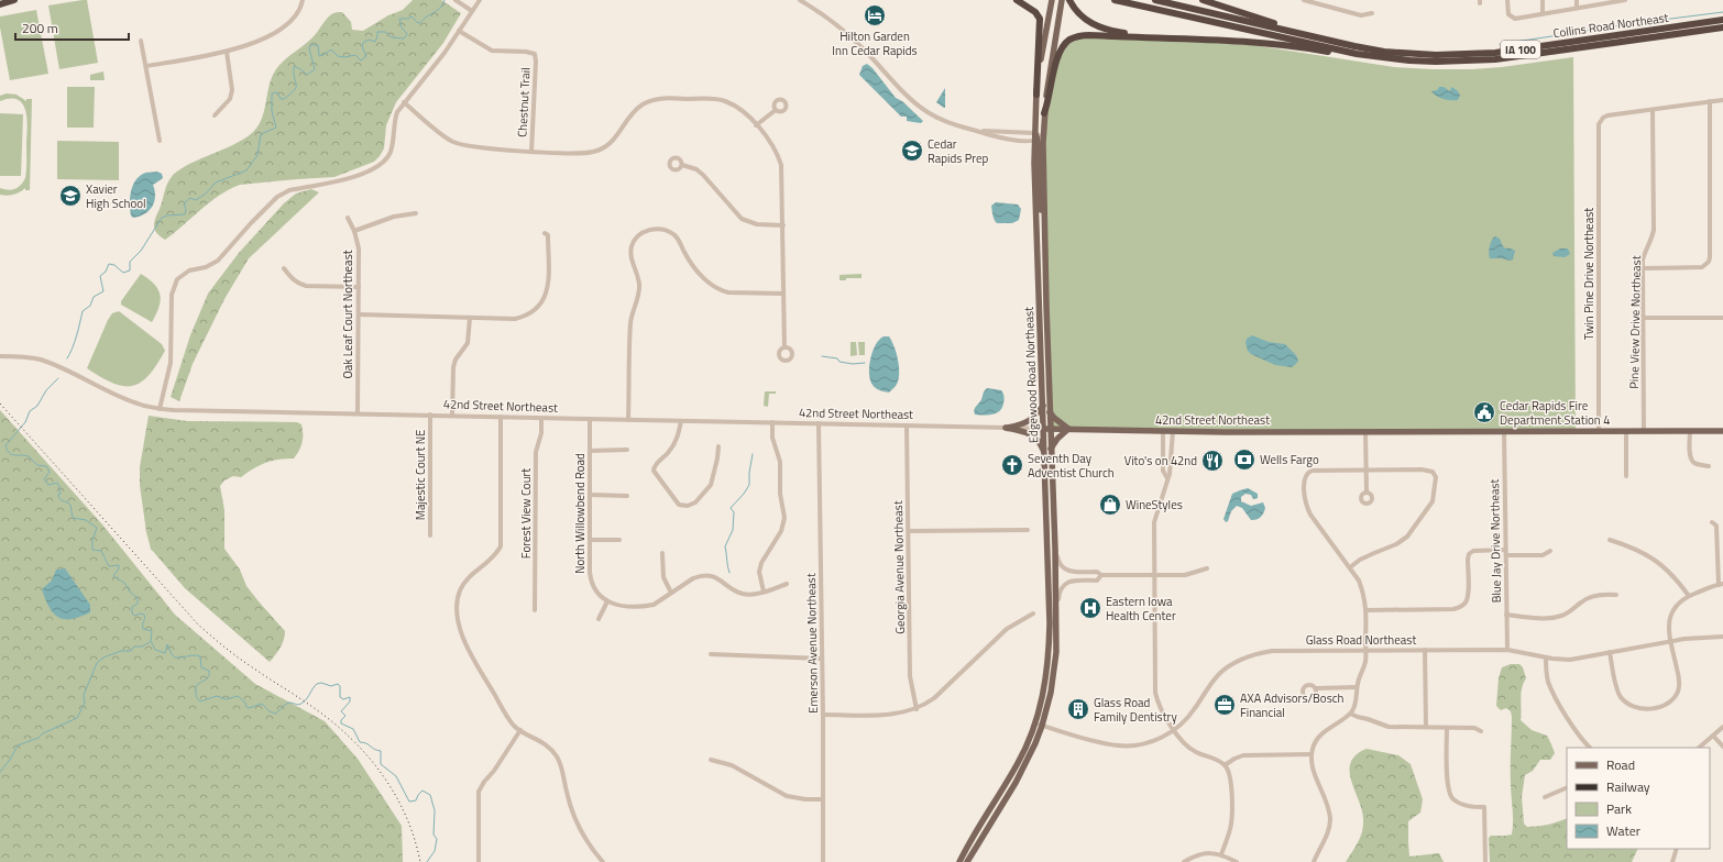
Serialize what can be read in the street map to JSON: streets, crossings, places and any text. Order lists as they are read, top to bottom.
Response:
{
  "streets": {
    "highway": ["Collins Road Northeast", "IA 100"],
    "main road": ["Edgewood Road Northeast", "42nd Street Northeast"],
    "street": [
      "Chestnut Trail",
      "Twin Pine Drive Northeast",
      "Oak Leaf Court Northeast",
      "Pine View Drive Northeast",
      "Majestic Court NE",
      "Forest View Court",
      "North Willowbend Road",
      "Blue Jay Drive Northeast",
      "Georgia Avenue Northeast",
      "Glass Road Northeast",
      "Emerson Avenue Northeast"
    ]
  },
  "crossings": [
    ["Collins Road Northeast", "IA 100"],
    ["Twin Pine Drive Northeast", "Pine View Drive Northeast"],
    ["Twin Pine Drive Northeast", "42nd Street Northeast"],
    ["Oak Leaf Court Northeast", "42nd Street Northeast"],
    ["Pine View Drive Northeast", "42nd Street Northeast"],
    ["Edgewood Road Northeast", "42nd Street Northeast"],
    ["Edgewood Road Northeast", "Glass Road Northeast"],
    ["42nd Street Northeast", "Majestic Court NE"],
    ["42nd Street Northeast", "Forest View Court"],
    ["42nd Street Northeast", "North Willowbend Road"],
    ["42nd Street Northeast", "Blue Jay Drive Northeast"],
    ["42nd Street Northeast", "Georgia Avenue Northeast"],
    ["42nd Street Northeast", "Emerson Avenue Northeast"],
    ["Blue Jay Drive Northeast", "Glass Road Northeast"]
  ],
  "places": {
    "hotel": ["Hilton Garden Inn Cedar Rapids"],
    "school or university": ["Cedar Rapids Prep", "Xavier High School"],
    "public building": ["Cedar Rapids Fire Department Station 4"],
    "bank": ["Wells Fargo"],
    "restaurant": ["Vito's on 42nd"],
    "church": ["Seventh Day Adventist Church"],
    "shop": ["WineStyles"],
    "hospital": ["Eastern Iowa Health Center"],
    "office": ["AXA Advisors/Bosch Financial"],
    "building": ["Glass Road Family Dentistry"]
  },
  "legend": [
    "Road",
    "Railway",
    "Park",
    "Water"
  ],
  "scale_bar": "200 m"
}
